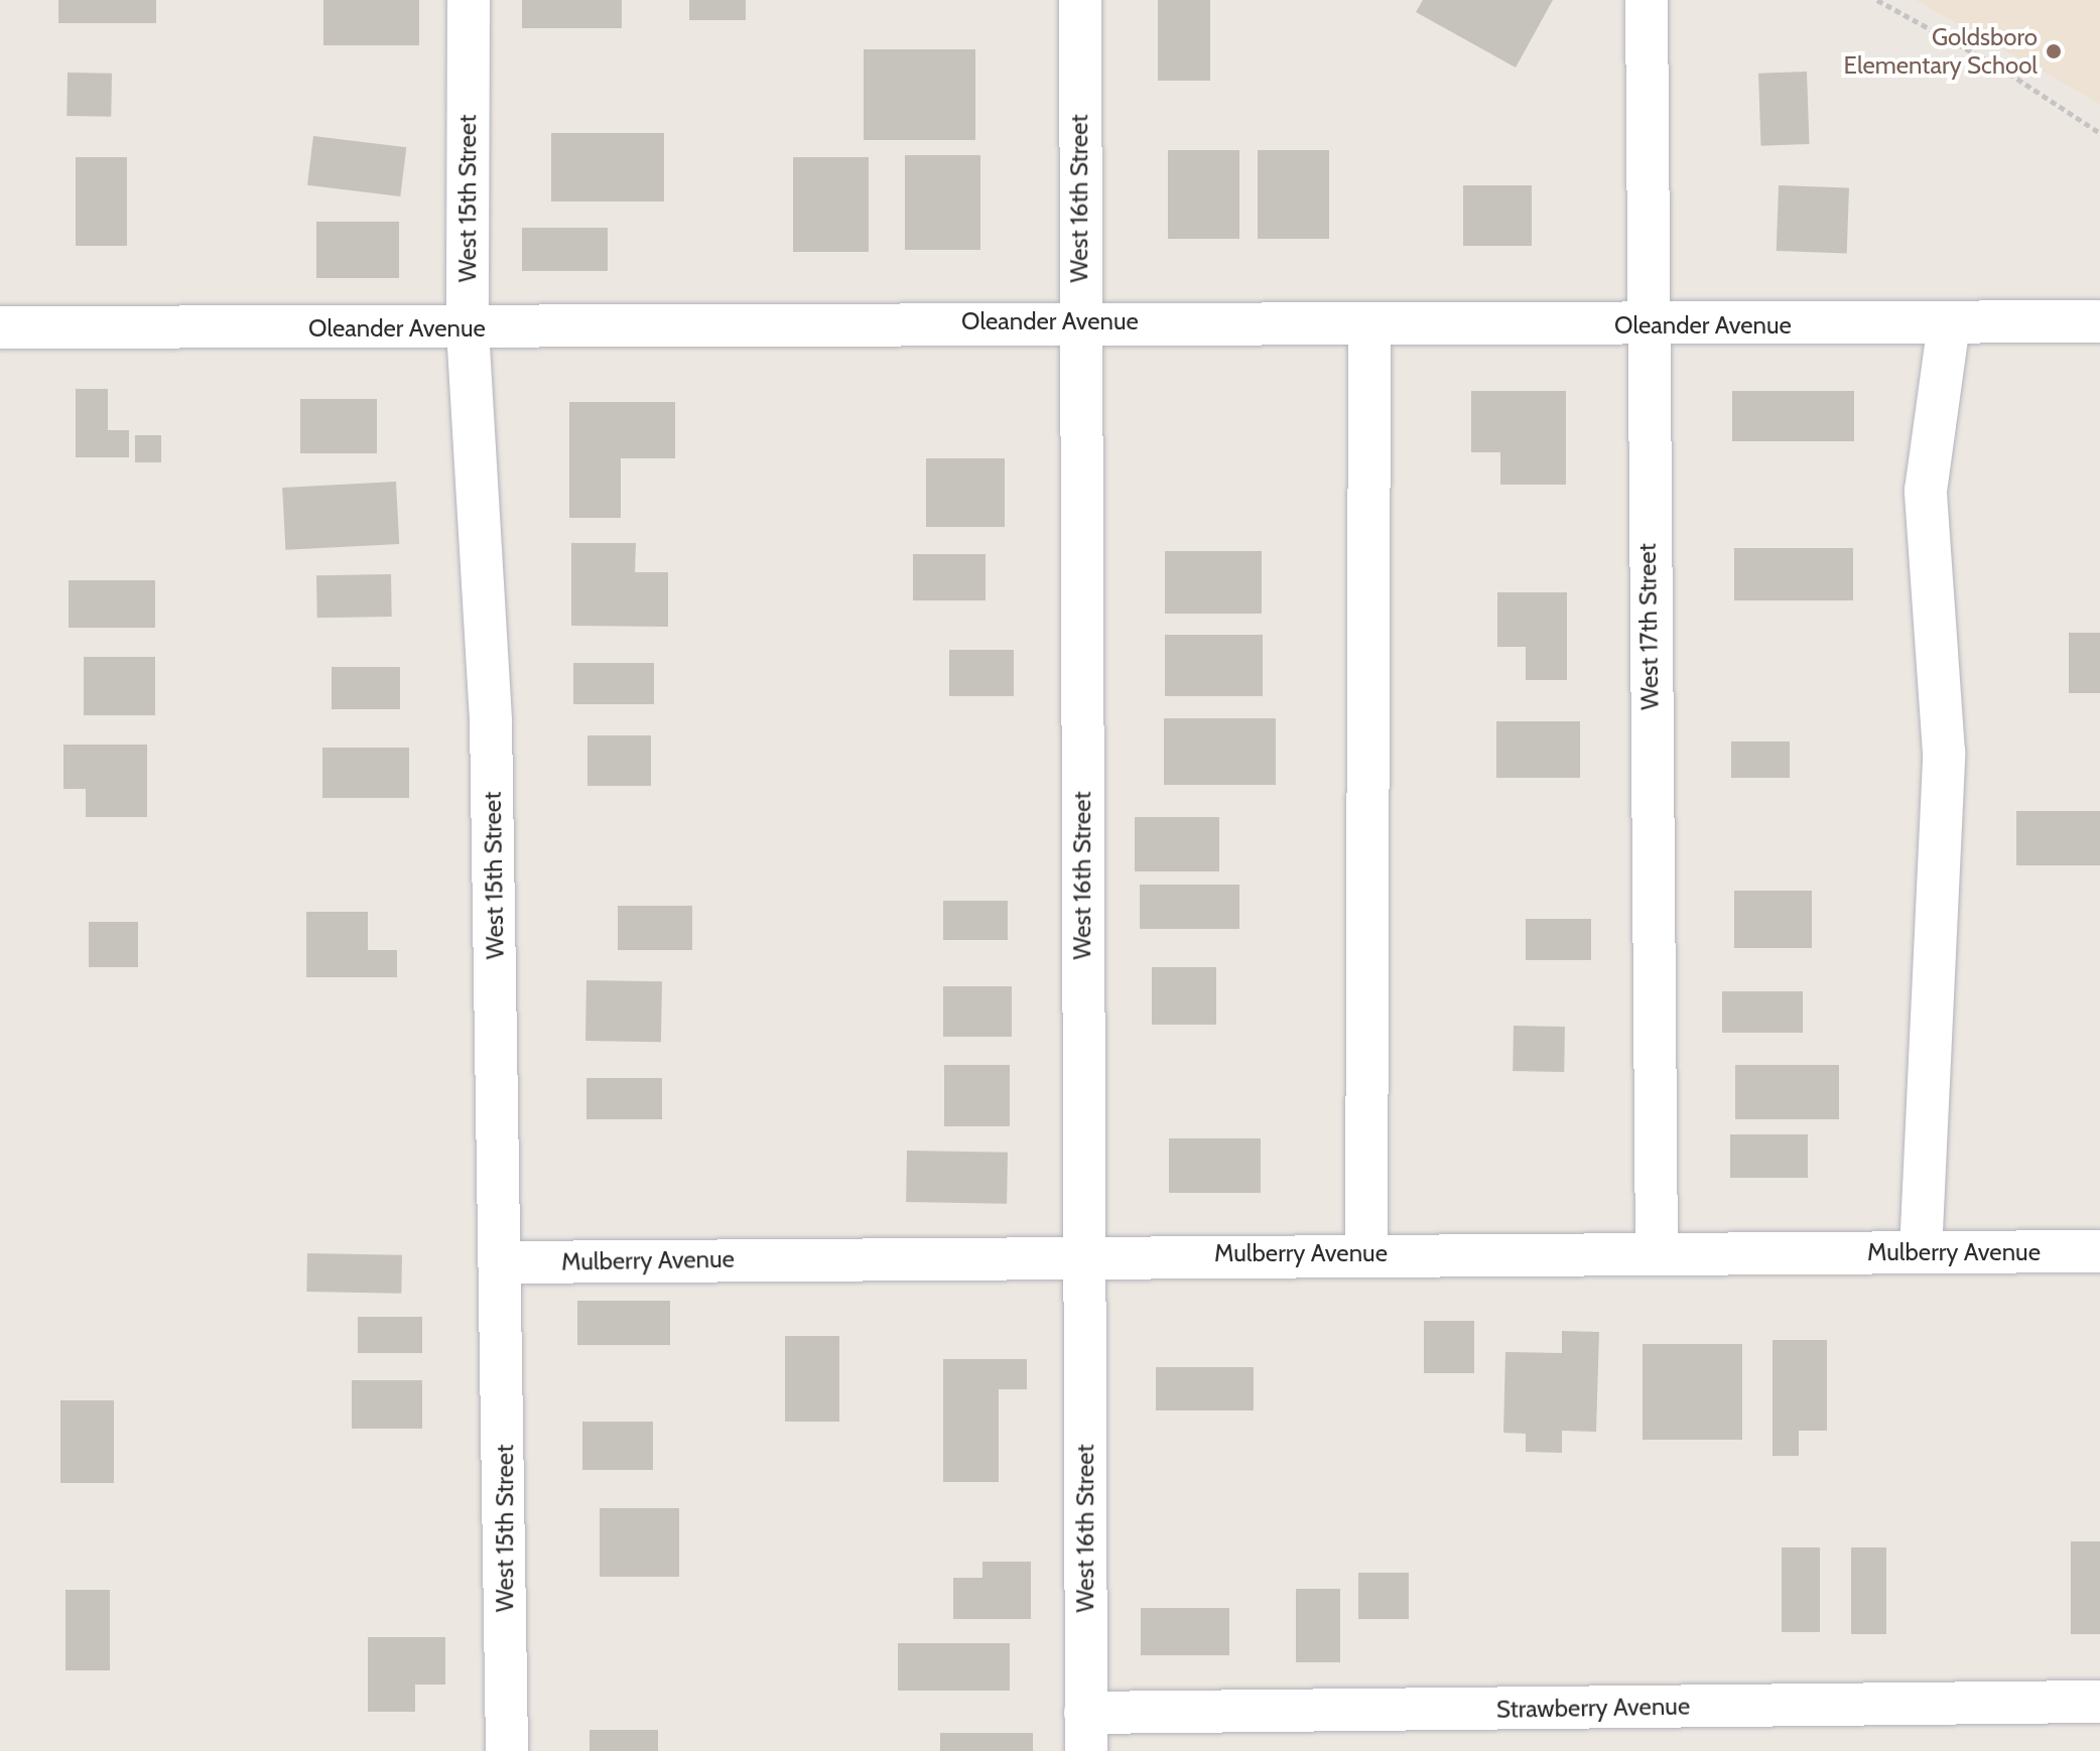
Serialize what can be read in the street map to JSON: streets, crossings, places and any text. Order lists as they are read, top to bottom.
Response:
{
  "streets": {
    "street": [
      "West 15th Street",
      "West 16th Street",
      "Oleander Avenue",
      "West 17th Street",
      "Mulberry Avenue",
      "Strawberry Avenue"
    ]
  },
  "crossings": [
    ["West 15th Street", "Oleander Avenue"],
    ["West 15th Street", "Mulberry Avenue"],
    ["West 16th Street", "Oleander Avenue"],
    ["West 16th Street", "Mulberry Avenue"],
    ["West 16th Street", "Strawberry Avenue"],
    ["Oleander Avenue", "West 17th Street"],
    ["West 17th Street", "Mulberry Avenue"]
  ],
  "places": ["Goldsboro Elementary School"]
}
